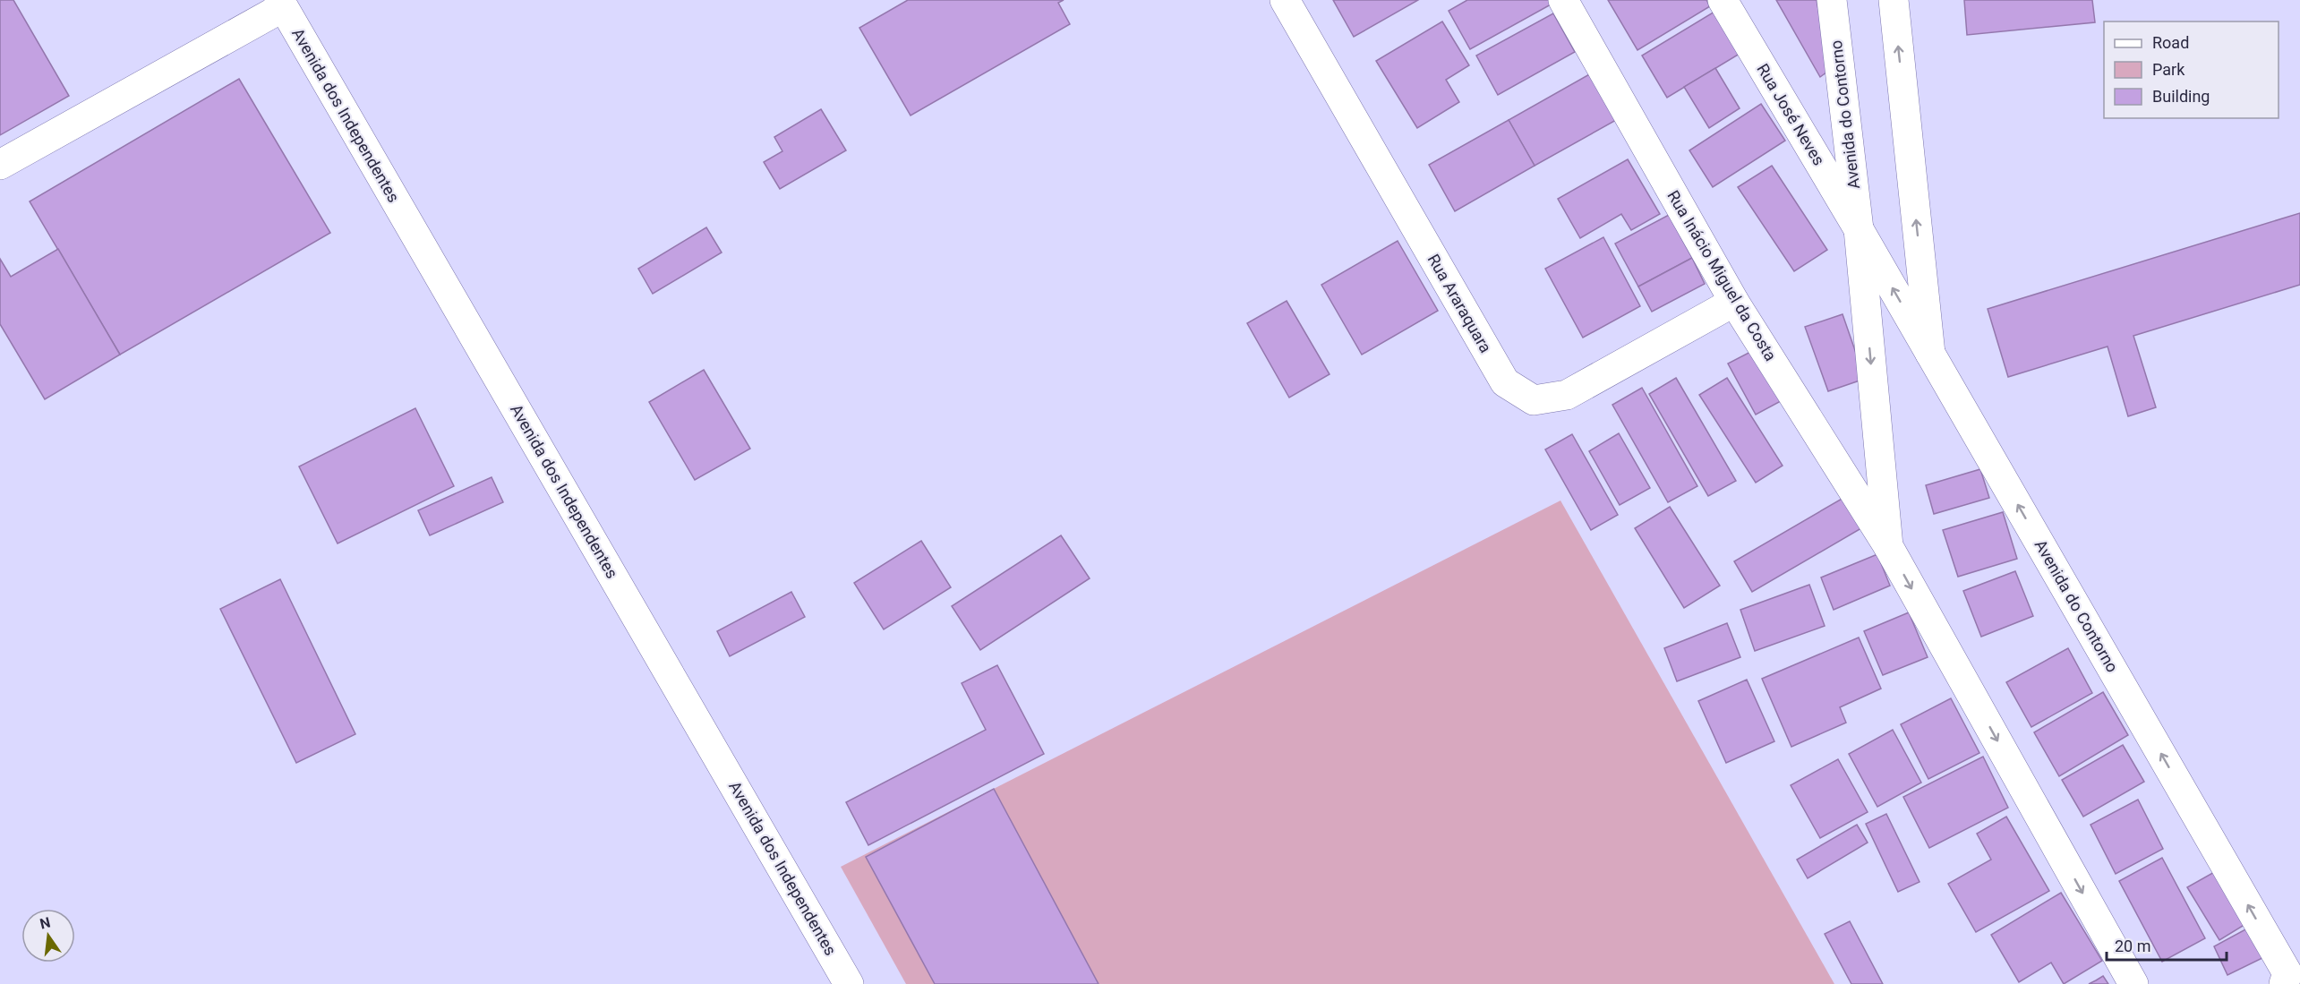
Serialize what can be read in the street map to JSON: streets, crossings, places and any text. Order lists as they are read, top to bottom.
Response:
{
  "streets": {
    "street": [
      "Rua José Neves",
      "Avenida do Contorno",
      "Avenida dos Independentes",
      "Rua Inácio Miguel da Costa",
      "Rua Araraquara"
    ]
  },
  "crossings": [
    ["Rua José Neves", "Avenida do Contorno"],
    ["Avenida do Contorno", "Rua Inácio Miguel da Costa"],
    ["Rua Inácio Miguel da Costa", "Rua Araraquara"]
  ],
  "legend": ["Road", "Park", "Building"],
  "scale_bar": "20 m",
  "north": "top"
}
